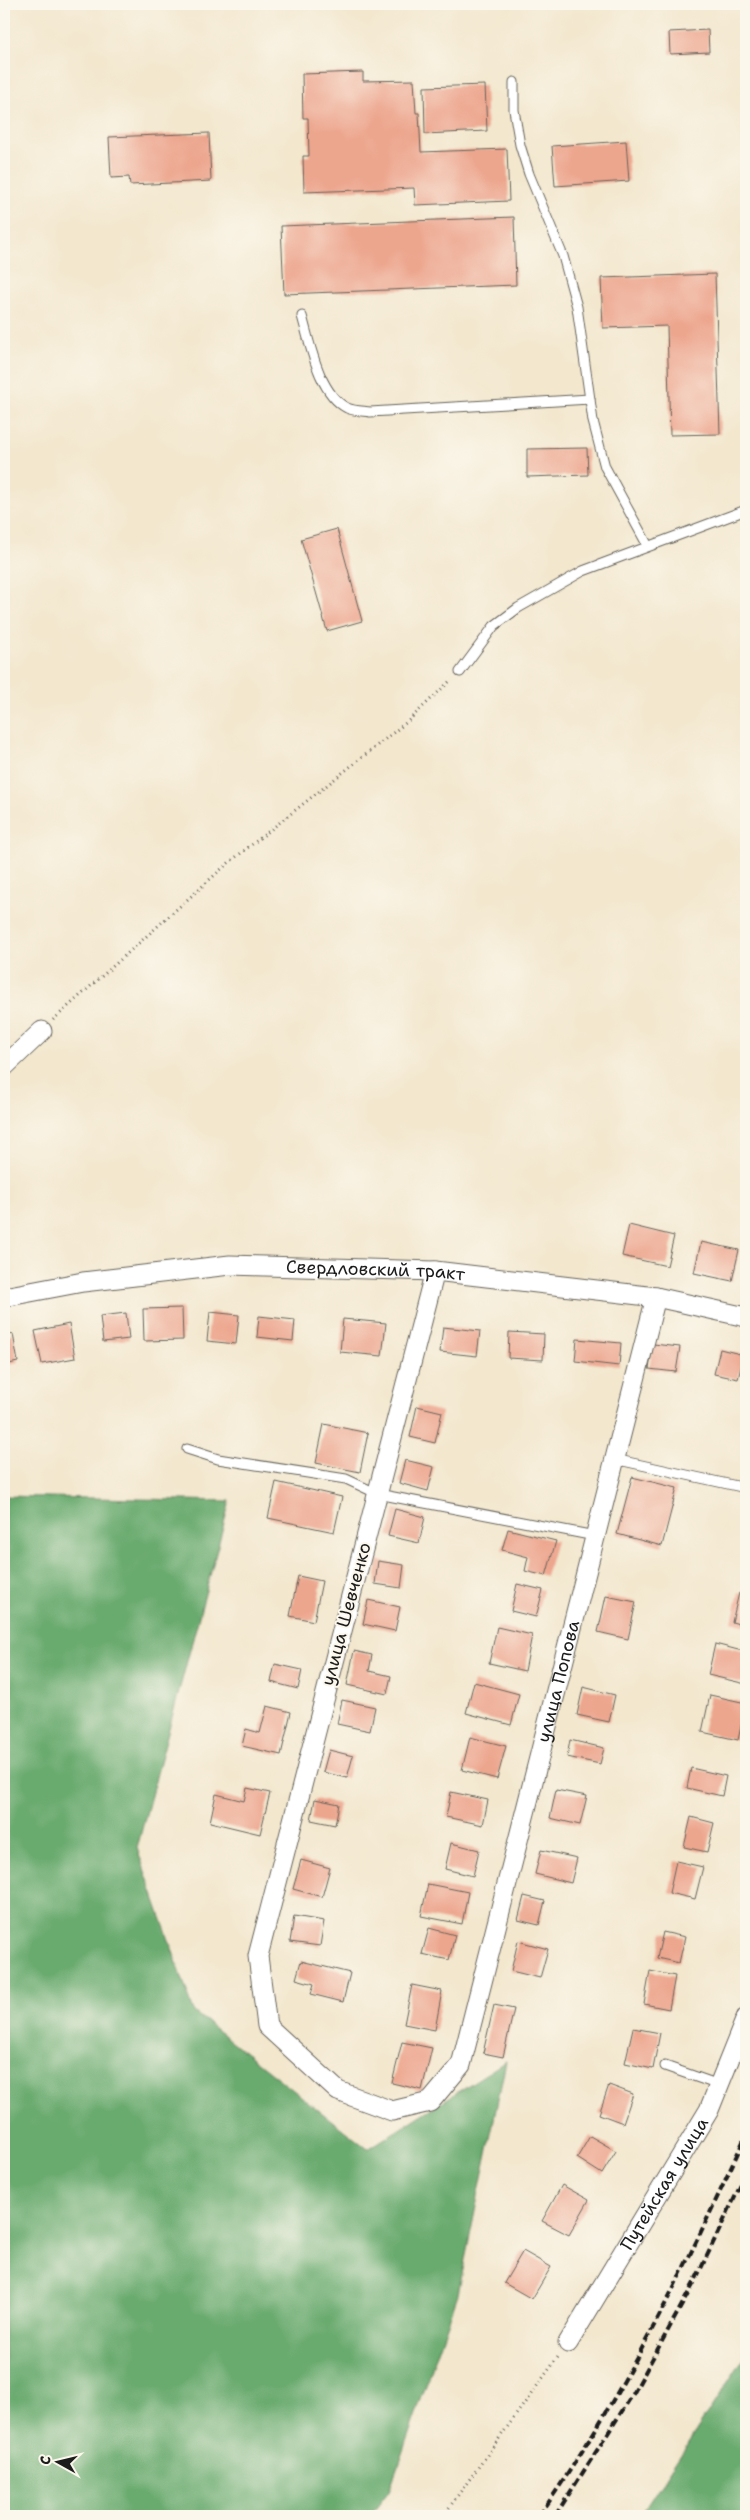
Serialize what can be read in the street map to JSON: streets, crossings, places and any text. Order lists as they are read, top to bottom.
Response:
{
  "streets": {
    "street": [
      "Свердловский тракт",
      "улица Шевченко",
      "улица Попова",
      "Путейская улица"
    ]
  },
  "crossings": [
    ["Свердловский тракт", "улица Шевченко"],
    ["Свердловский тракт", "улица Попова"],
    ["улица Шевченко", "улица Попова"]
  ],
  "north": "left"
}
